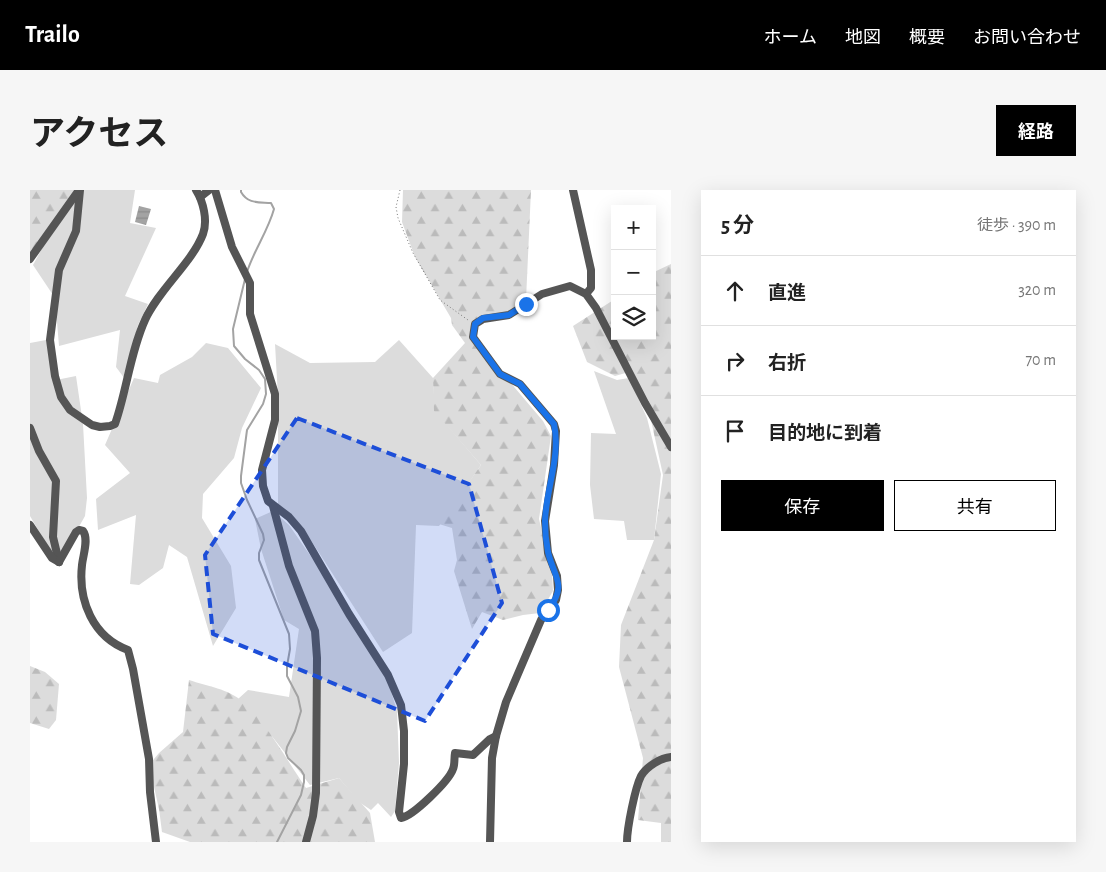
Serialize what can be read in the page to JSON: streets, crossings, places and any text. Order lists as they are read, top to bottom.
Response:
{
  "page": {
    "header": "Trailo",
    "nav": [
      "ホーム",
      "地図",
      "概要",
      "お問い合わせ"
    ],
    "title": "アクセス",
    "buttons": [
      "経路",
      ["保存", "共有"]
    ],
    "heading": ["5 分", "徒歩 · 390 m"],
    "map_buttons": ["+", "−"],
    "list": [
      ["直進", "320 m"],
      ["右折", "70 m"],
      "目的地に到着"
    ]
  }
}
